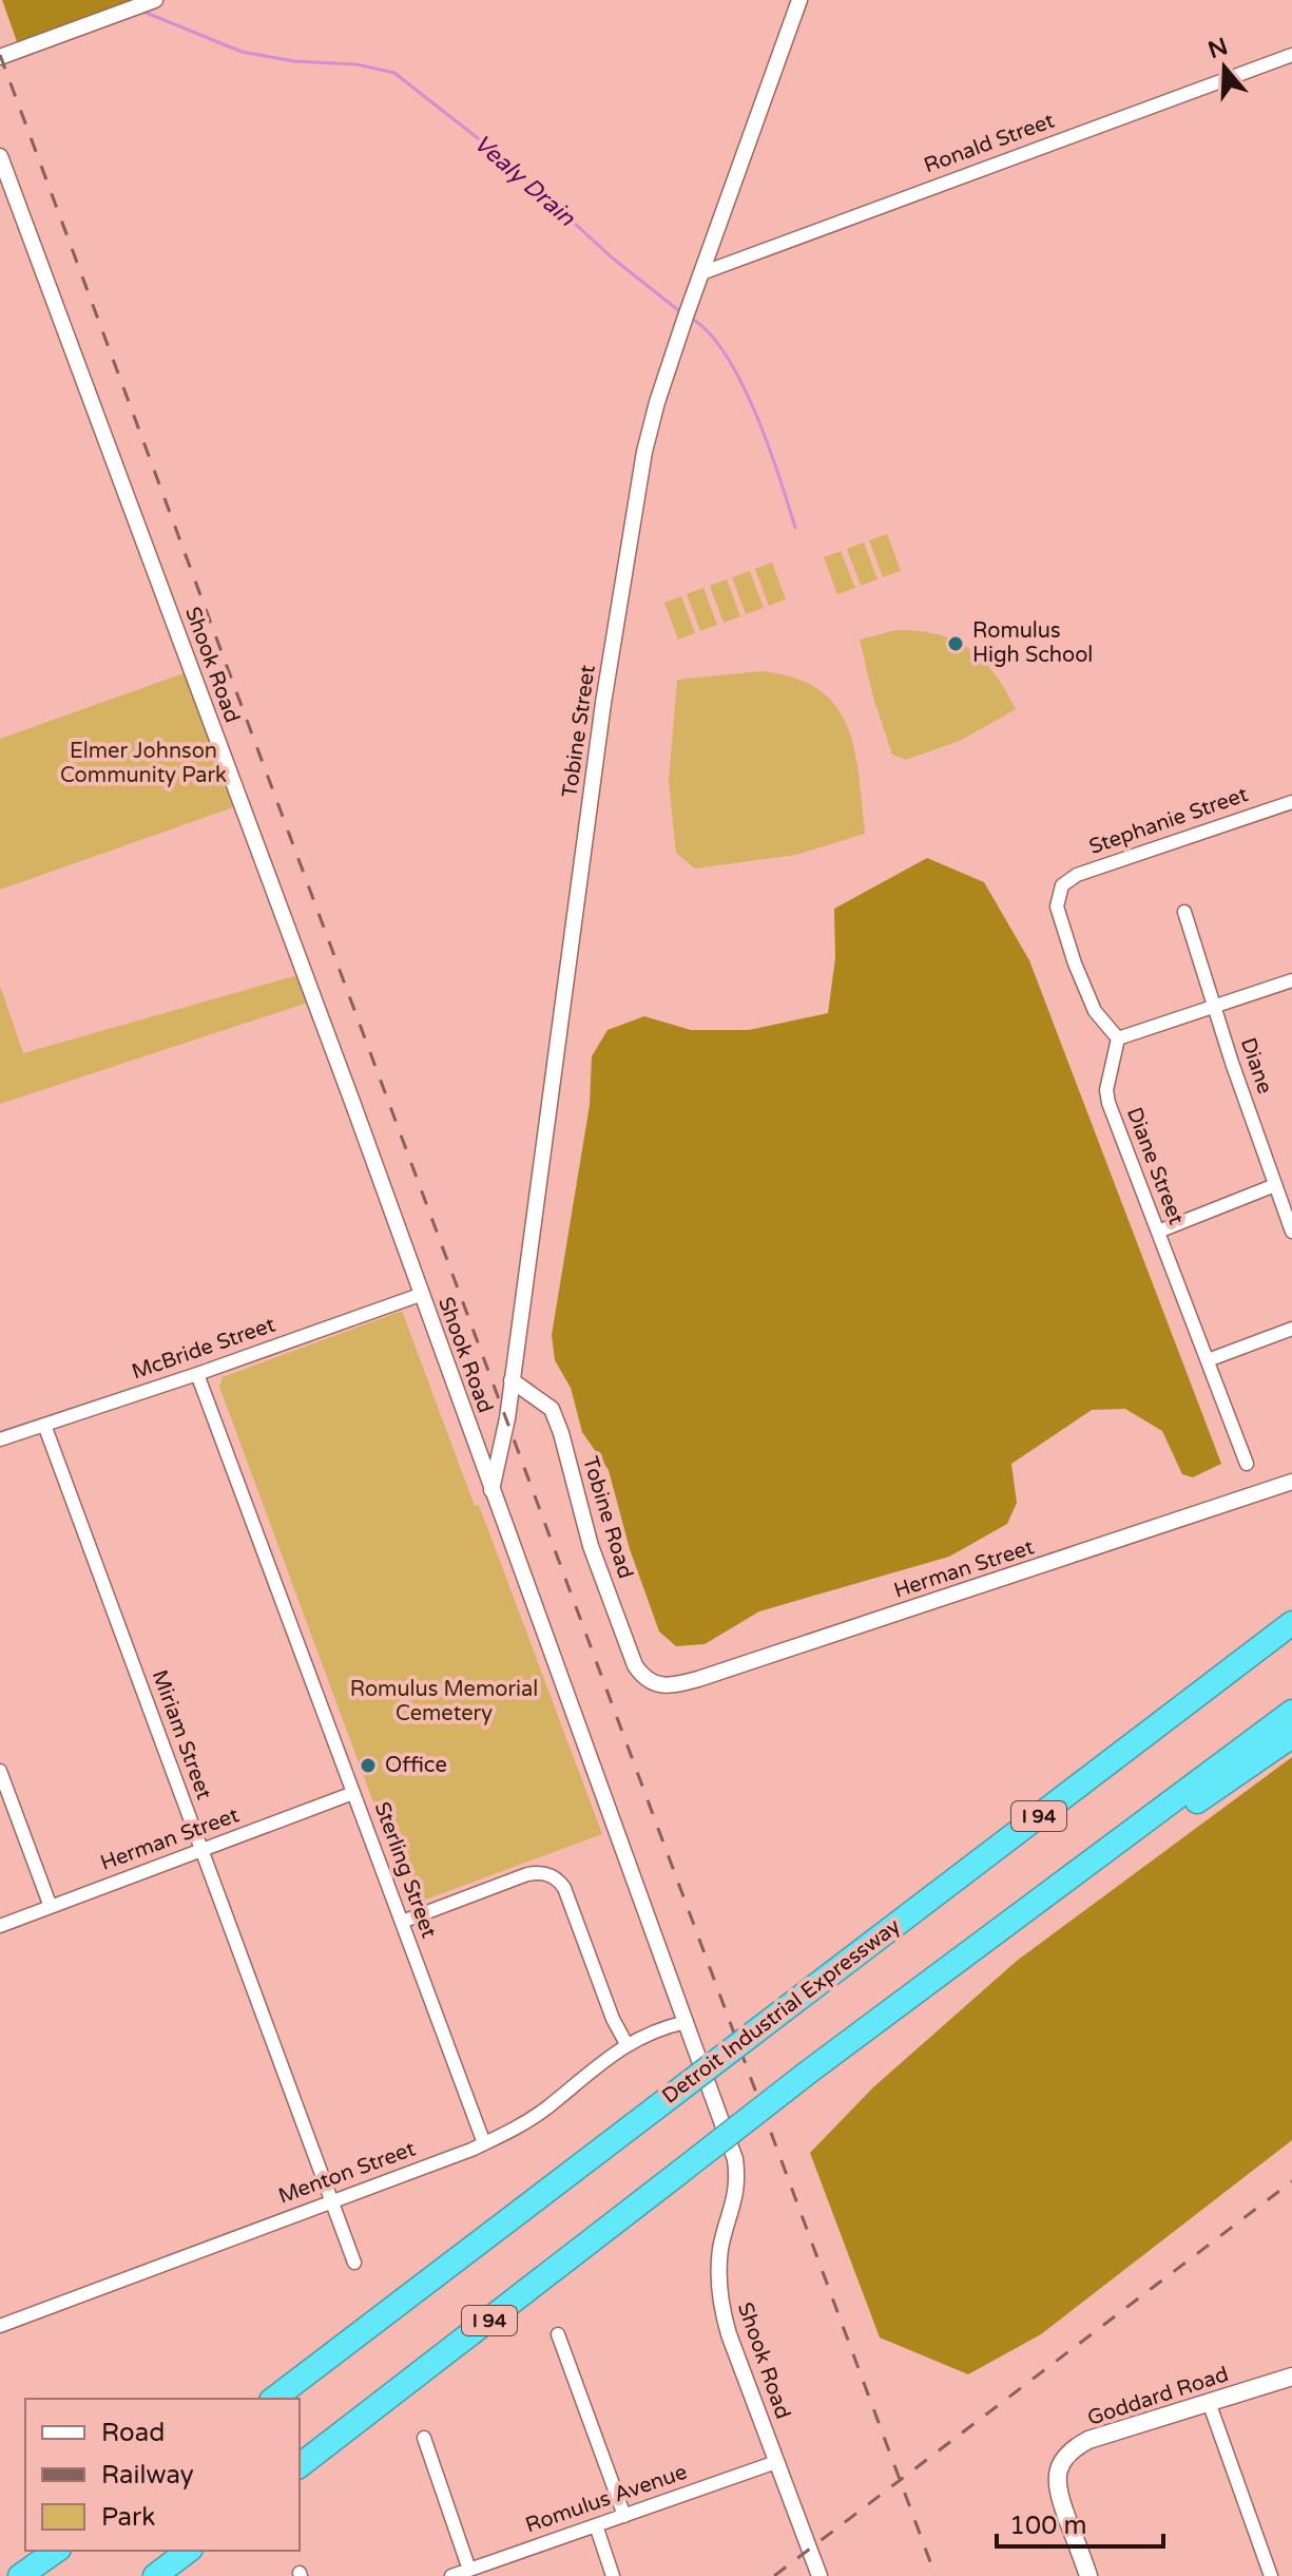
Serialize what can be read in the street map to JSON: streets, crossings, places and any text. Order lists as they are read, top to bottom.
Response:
{
  "streets": {
    "highway": ["I 94", "Detroit Industrial Expressway"],
    "main road": ["Goddard Road"],
    "street": [
      "Ronald Street",
      "Shook Road",
      "Tobine Street",
      "Stephanie Street",
      "Diane",
      "Diane Street",
      "McBride Street",
      "Tobine Road",
      "Herman Street",
      "Miriam Street",
      "Sterling Street",
      "Menton Street",
      "Romulus Avenue"
    ]
  },
  "crossings": [
    ["Ronald Street", "Tobine Street"],
    ["Shook Road", "Tobine Street"],
    ["Shook Road", "McBride Street"],
    ["Shook Road", "Menton Street"],
    ["Shook Road", "Romulus Avenue"],
    ["Tobine Street", "Tobine Road"],
    ["Stephanie Street", "Diane Street"],
    ["McBride Street", "Miriam Street"],
    ["McBride Street", "Sterling Street"],
    ["Tobine Road", "Herman Street"],
    ["Herman Street", "Miriam Street"],
    ["Herman Street", "Sterling Street"],
    ["Miriam Street", "Menton Street"],
    ["Sterling Street", "Menton Street"]
  ],
  "water": ["Vealy Drain"],
  "parks": ["Elmer Johnson Community Park", "Romulus Memorial Cemetery"],
  "places": ["Romulus High School", "Office"],
  "legend": ["Road", "Railway", "Park"],
  "scale_bar": "100 m",
  "north": "top"
}
